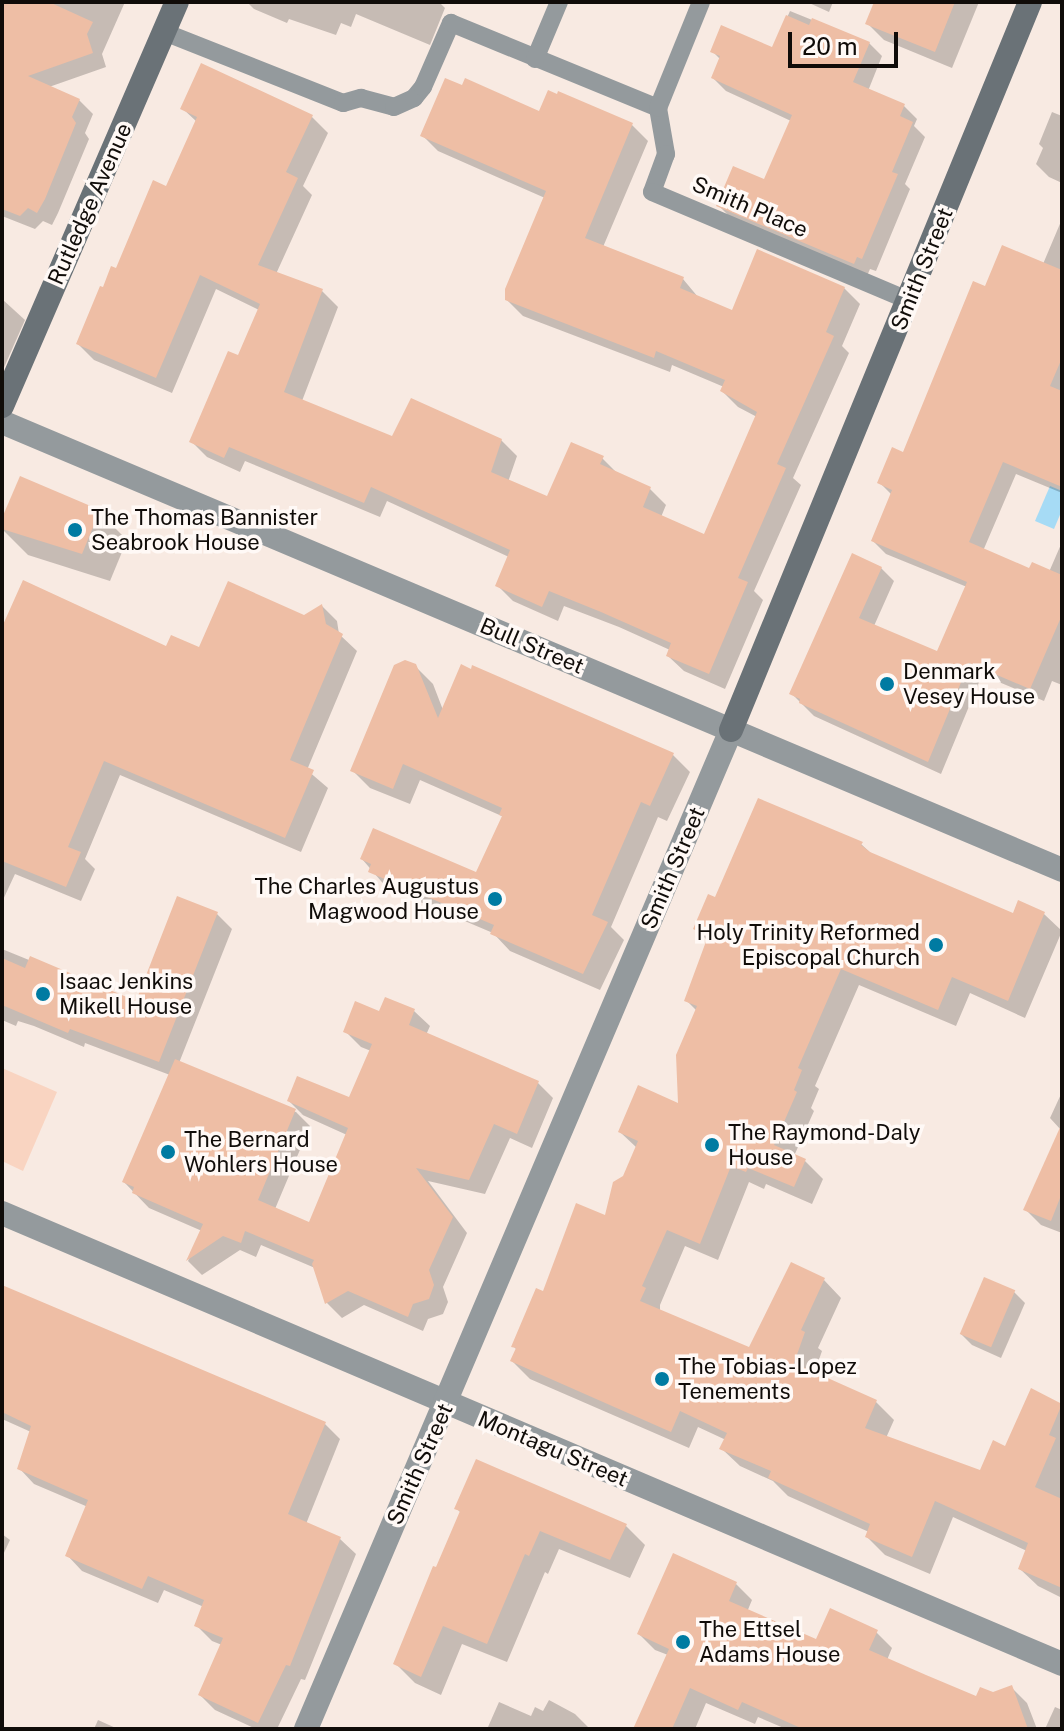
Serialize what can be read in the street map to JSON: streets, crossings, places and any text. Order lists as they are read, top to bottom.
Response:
{
  "streets": {
    "street": [
      "Rutledge Avenue",
      "Smith Street",
      "Bull Street",
      "Montagu Street"
    ],
    "lane": ["Smith Place"]
  },
  "crossings": [
    ["Smith Place", "Smith Street"],
    ["Smith Street", "Bull Street"],
    ["Smith Street", "Montagu Street"]
  ],
  "places": [
    "The Thomas Bannister Seabrook House",
    "Denmark Vesey House",
    "The Charles Augustus Magwood House",
    "Holy Trinity Reformed Episcopal Church",
    "Isaac Jenkins Mikell House",
    "The Raymond-Daly House",
    "The Bernard Wohlers House",
    "The Tobias-Lopez Tenements",
    "The Ettsel Adams House"
  ],
  "scale_bar": "20 m"
}
